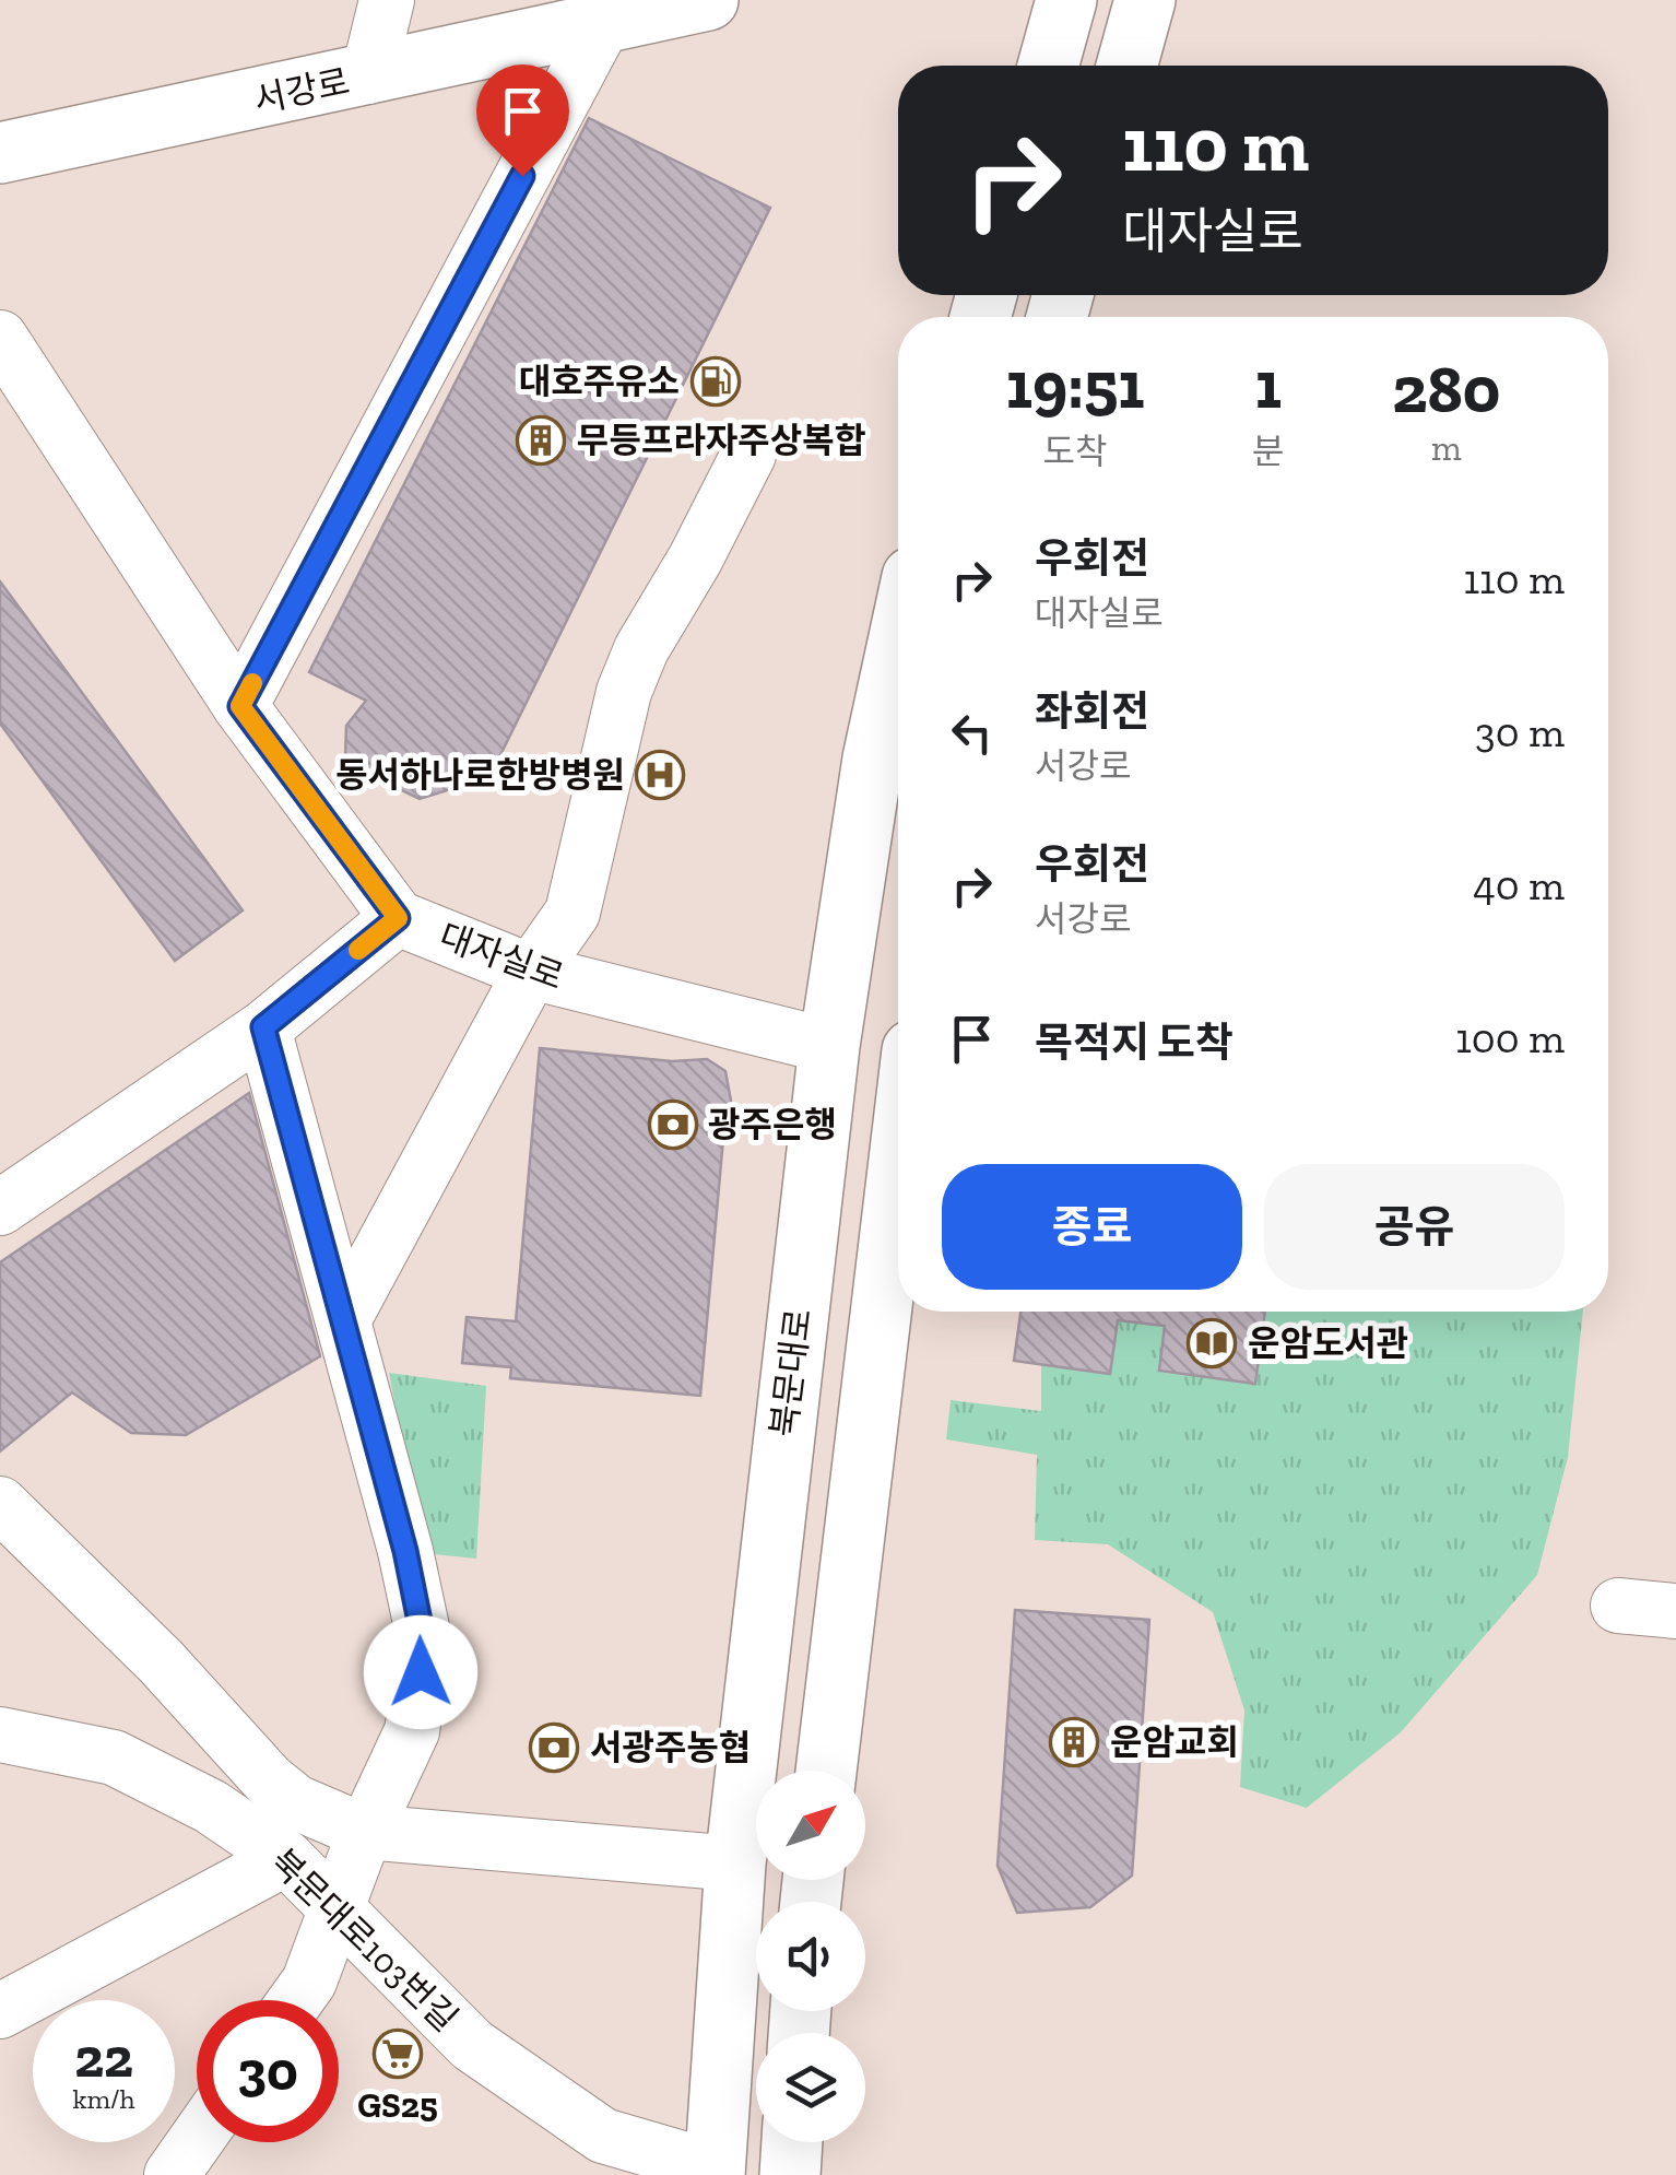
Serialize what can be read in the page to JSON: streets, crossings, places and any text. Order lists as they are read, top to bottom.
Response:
{
  "streets": {
    "main road": ["서강로", "북문대로"],
    "street": ["대자실로", "북문대로103번길"]
  },
  "crossings": [
    ["대자실로", "북문대로"],
    ["북문대로", "북문대로103번길"]
  ],
  "places": {
    "fuel station": ["대호주유소"],
    "building": ["무등프라자주상복합", "운암교회"],
    "hospital": ["동서하나로한방병원"],
    "bank": ["광주은행", "서광주농협"],
    "library": ["운암도서관"],
    "supermarket": ["GS25"]
  },
  "north": "top right",
  "page": {
    "turn": ["110 m", "대자실로"],
    "eta": [
      "19:51",
      "도착",
      "1",
      "분",
      "280",
      "m"
    ],
    "list": [
      {
        "name": "우회전",
        "note": "대자실로",
        "value": "110 m"
      },
      {
        "name": "좌회전",
        "note": "서강로",
        "value": "30 m"
      },
      {
        "name": "우회전",
        "note": "서강로",
        "value": "40 m"
      },
      {
        "name": "목적지 도착",
        "value": "100 m"
      }
    ],
    "buttons": ["종료", "공유"],
    "speed": "22 km/h",
    "limit": "30"
  }
}
